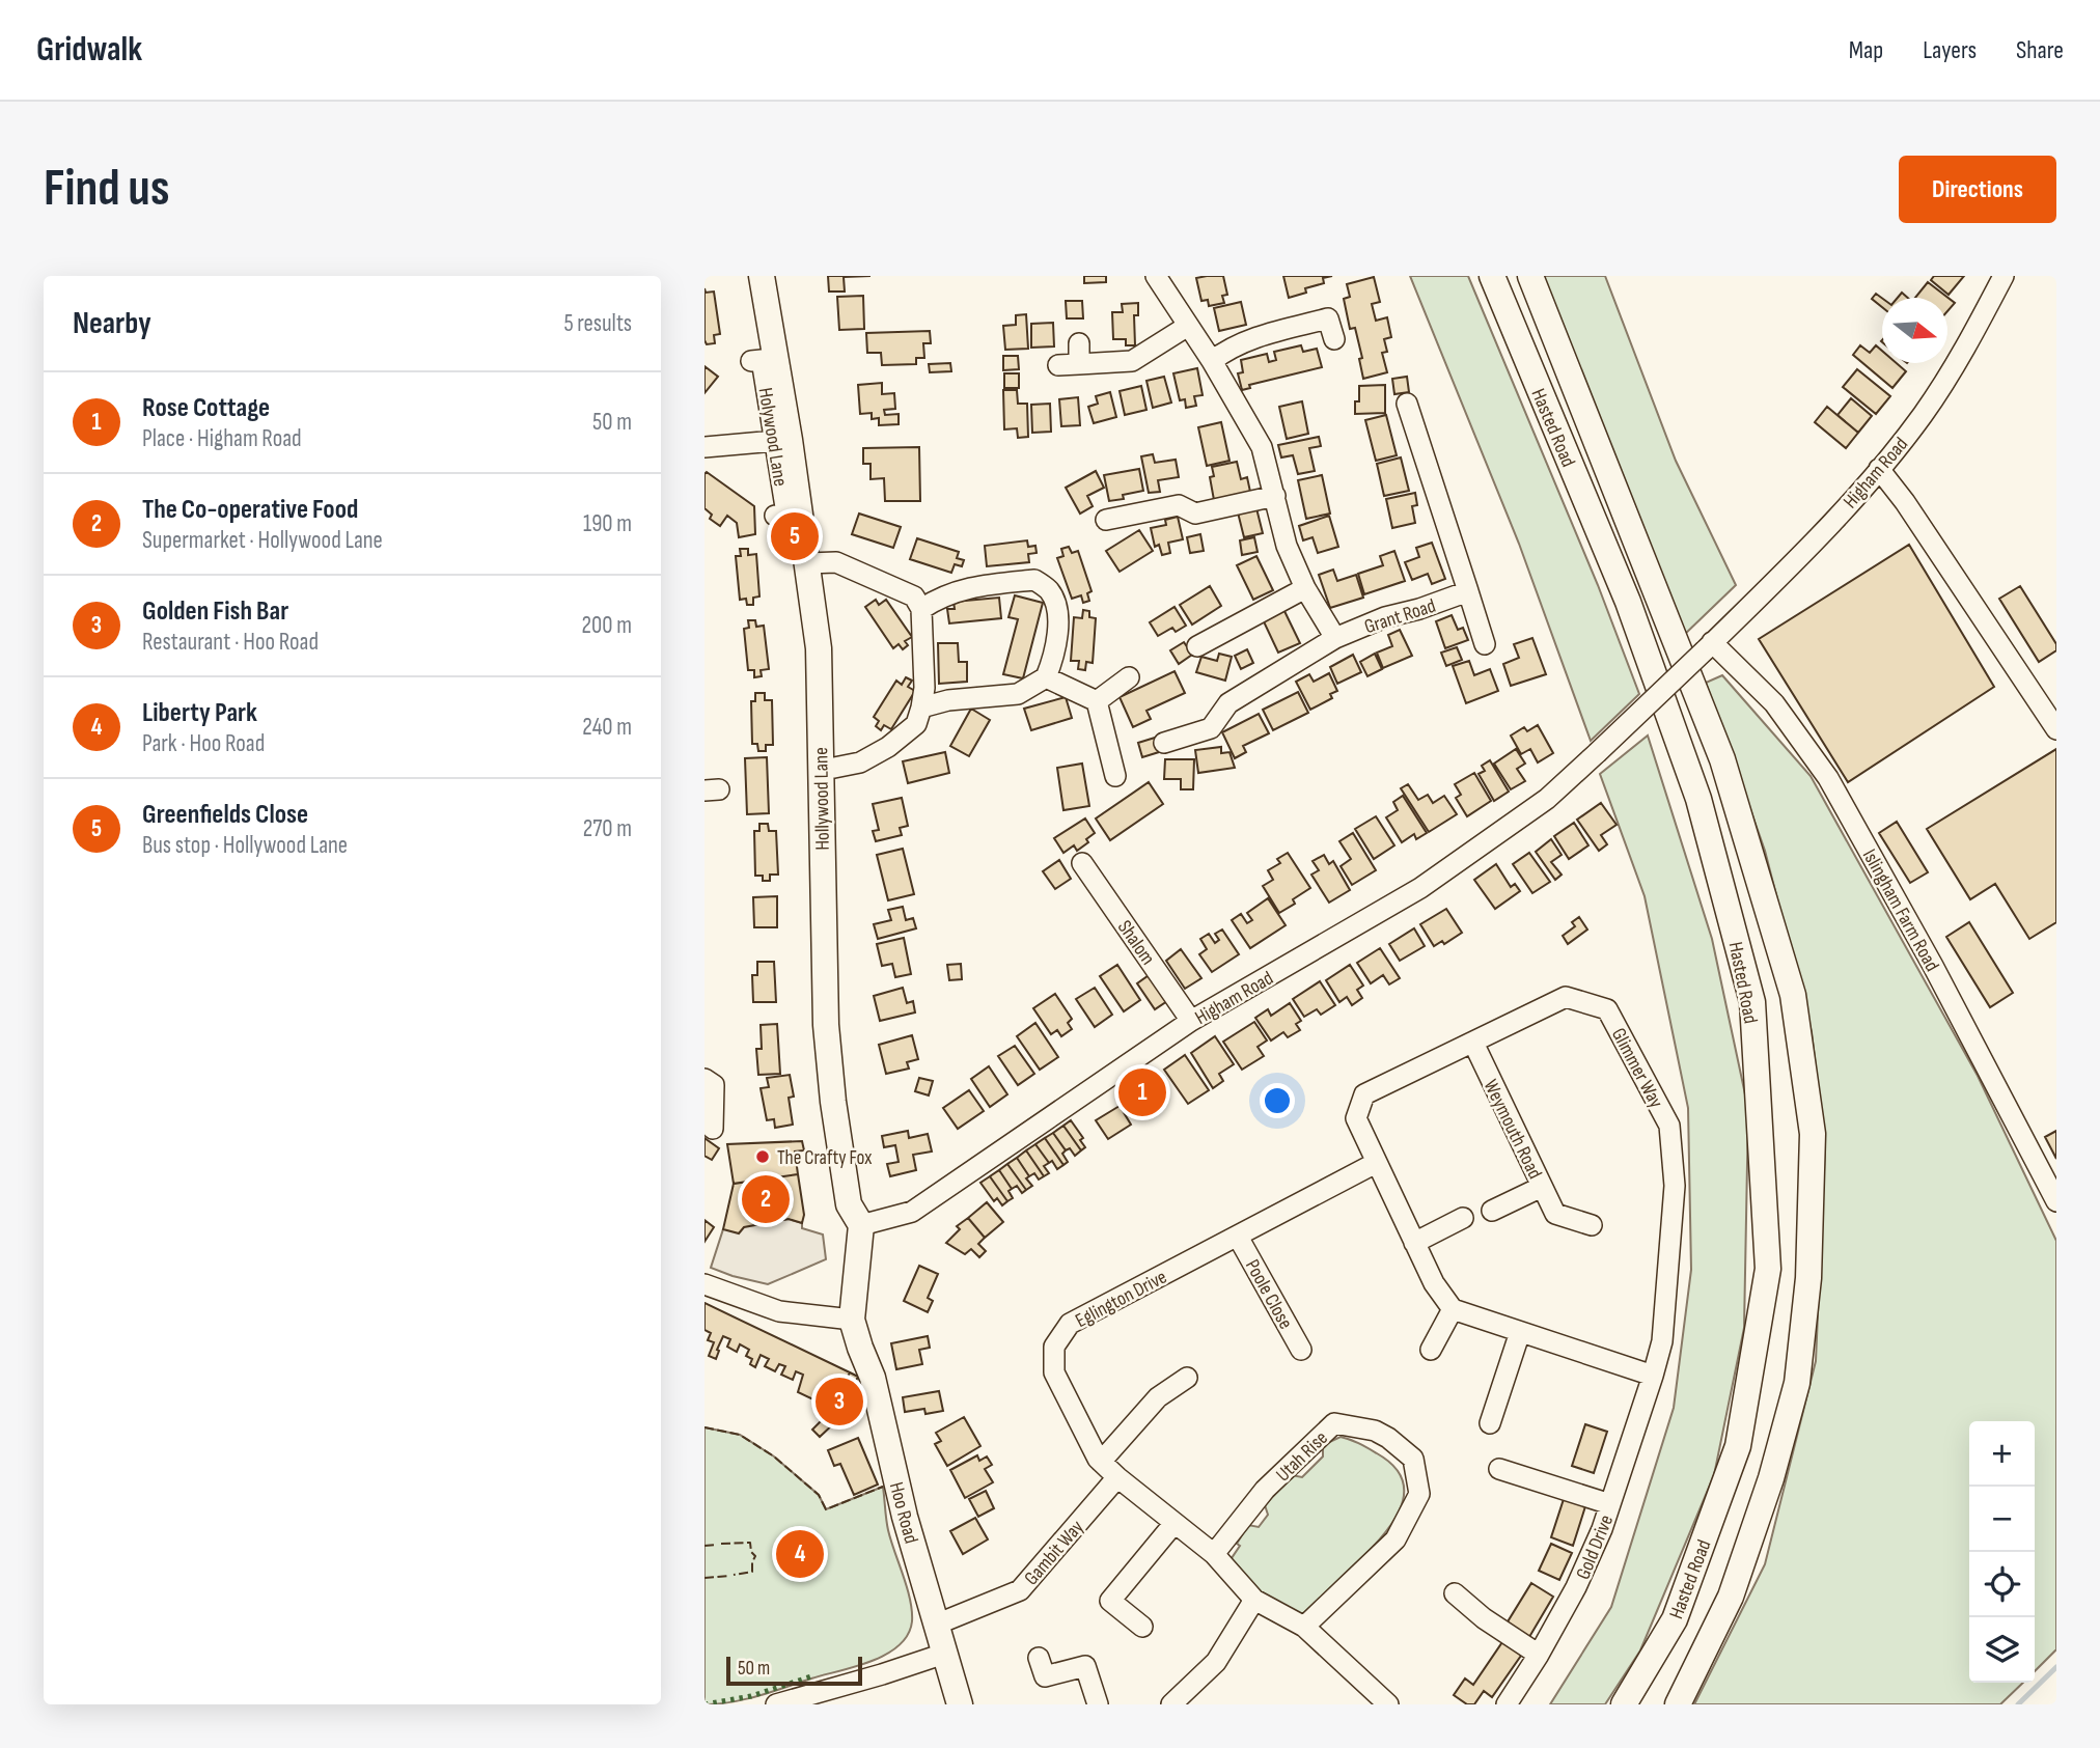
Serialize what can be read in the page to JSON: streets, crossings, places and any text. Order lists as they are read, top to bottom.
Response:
{
  "streets": {
    "main road": ["Hasted Road", "Hollywood Lane", "Hoo Road"],
    "street": [
      "Holywood Lane",
      "Higham Road",
      "Grant Road",
      "Islingham Farm Road",
      "Shalom",
      "Glimmer Way",
      "Weymouth Road",
      "Poole Close",
      "Eglington Drive",
      "Utah Rise",
      "Gold Drive",
      "Gambit Way"
    ]
  },
  "crossings": [
    ["Holywood Lane", "Hollywood Lane"],
    ["Higham Road", "Hollywood Lane"],
    ["Higham Road", "Islingham Farm Road"],
    ["Higham Road", "Shalom"],
    ["Hollywood Lane", "Hoo Road"],
    ["Glimmer Way", "Weymouth Road"],
    ["Glimmer Way", "Eglington Drive"],
    ["Glimmer Way", "Gold Drive"],
    ["Poole Close", "Eglington Drive"],
    ["Eglington Drive", "Utah Rise"],
    ["Eglington Drive", "Gambit Way"],
    ["Hoo Road", "Gambit Way"]
  ],
  "places": ["The Crafty Fox"],
  "scale_bar": "50 m",
  "north": "right",
  "page": {
    "header": "Gridwalk",
    "nav": ["Map", "Layers", "Share"],
    "buttons": "Directions",
    "title": "Find us",
    "heading": ["Nearby", "5 results"],
    "list": [
      {
        "mark": "1",
        "name": "Rose Cottage",
        "note": "Place · Higham Road",
        "value": "50 m"
      },
      {
        "mark": "2",
        "name": "The Co-operative Food",
        "note": "Supermarket · Hollywood Lane",
        "value": "190 m"
      },
      {
        "mark": "3",
        "name": "Golden Fish Bar",
        "note": "Restaurant · Hoo Road",
        "value": "200 m"
      },
      {
        "mark": "4",
        "name": "Liberty Park",
        "note": "Park · Hoo Road",
        "value": "240 m"
      },
      {
        "mark": "5",
        "name": "Greenfields Close",
        "note": "Bus stop · Hollywood Lane",
        "value": "270 m"
      }
    ],
    "pins": [
      "5",
      "1",
      "2",
      "3",
      "4"
    ],
    "map_buttons": ["+", "−"],
    "scale": "50 m"
  }
}
